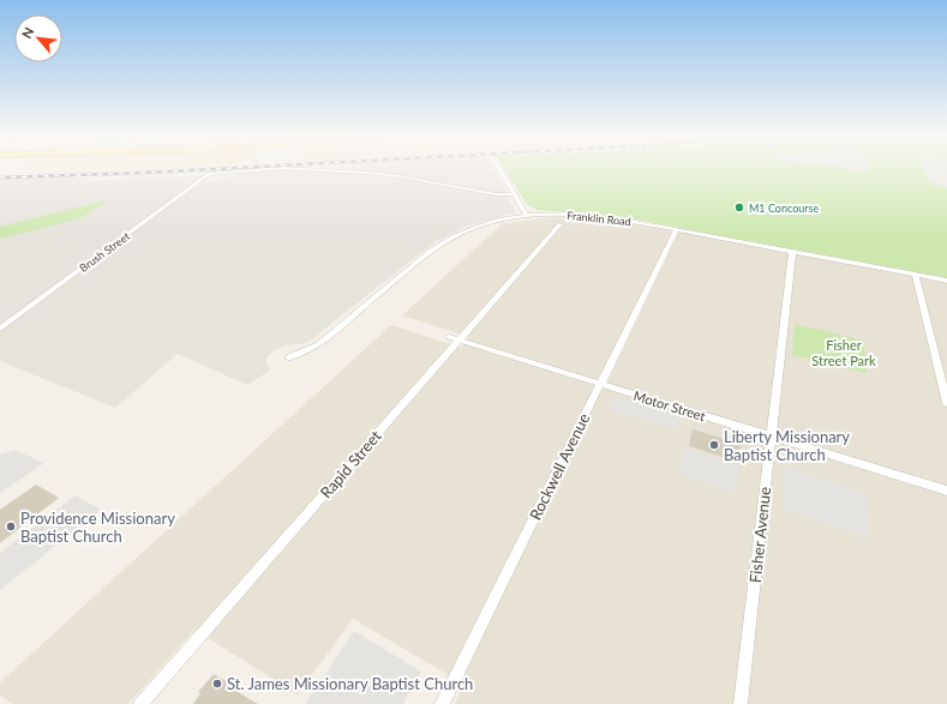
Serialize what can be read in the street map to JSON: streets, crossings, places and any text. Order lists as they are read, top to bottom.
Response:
{
  "streets": {
    "street": [
      "Franklin Road",
      "Brush Street",
      "Motor Street",
      "Rapid Street",
      "Rockwell Avenue",
      "Fisher Avenue"
    ]
  },
  "crossings": [
    ["Franklin Road", "Rockwell Avenue"],
    ["Franklin Road", "Fisher Avenue"],
    ["Motor Street", "Rapid Street"],
    ["Motor Street", "Rockwell Avenue"],
    ["Motor Street", "Fisher Avenue"]
  ],
  "parks": ["Fisher Street Park"],
  "places": [
    "M1 Concourse",
    "Liberty Missionary Baptist Church",
    "Providence Missionary Baptist Church",
    "St. James Missionary Baptist Church"
  ],
  "north": "top left"
}
